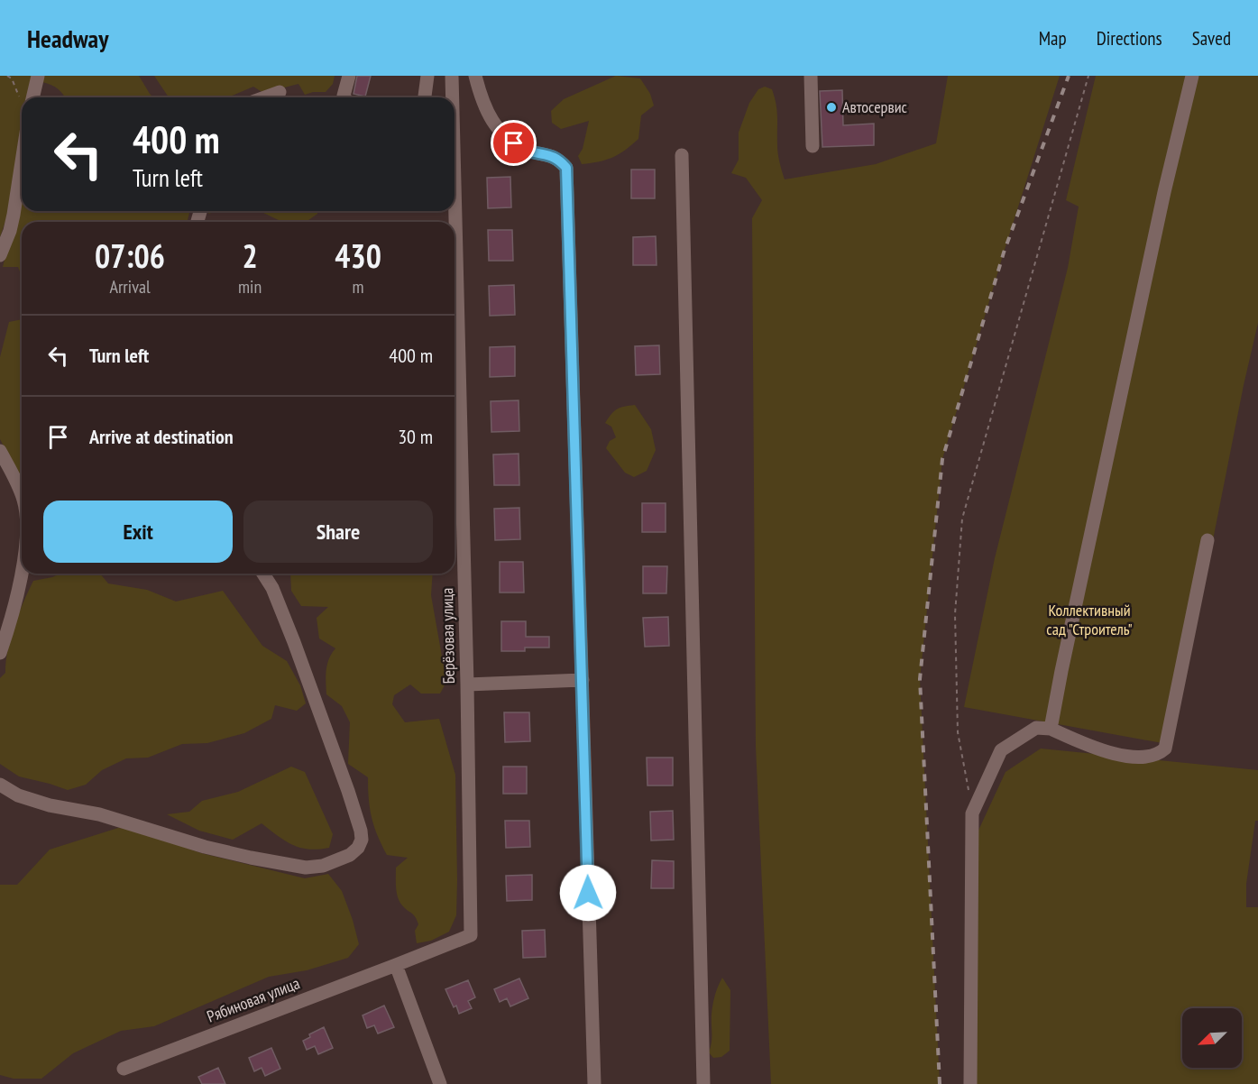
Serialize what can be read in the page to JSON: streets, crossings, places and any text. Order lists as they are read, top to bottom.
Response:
{
  "streets": {
    "street": ["Берёзовая улица", "Рябиновая улица"]
  },
  "crossings": [
    ["Берёзовая улица", "Рябиновая улица"]
  ],
  "parks": ["Коллективный сад \"Строитель\""],
  "places": ["Автосервис"],
  "north": "bottom left",
  "page": {
    "header": "Headway",
    "nav": ["Map", "Directions", "Saved"],
    "turn": ["400 m", "Turn left"],
    "eta": [
      "07:06",
      "Arrival",
      "2",
      "min",
      "430",
      "m"
    ],
    "list": [
      {
        "name": "Turn left",
        "value": "400 m"
      },
      {
        "name": "Arrive at destination",
        "value": "30 m"
      }
    ],
    "buttons": ["Exit", "Share"]
  }
}
